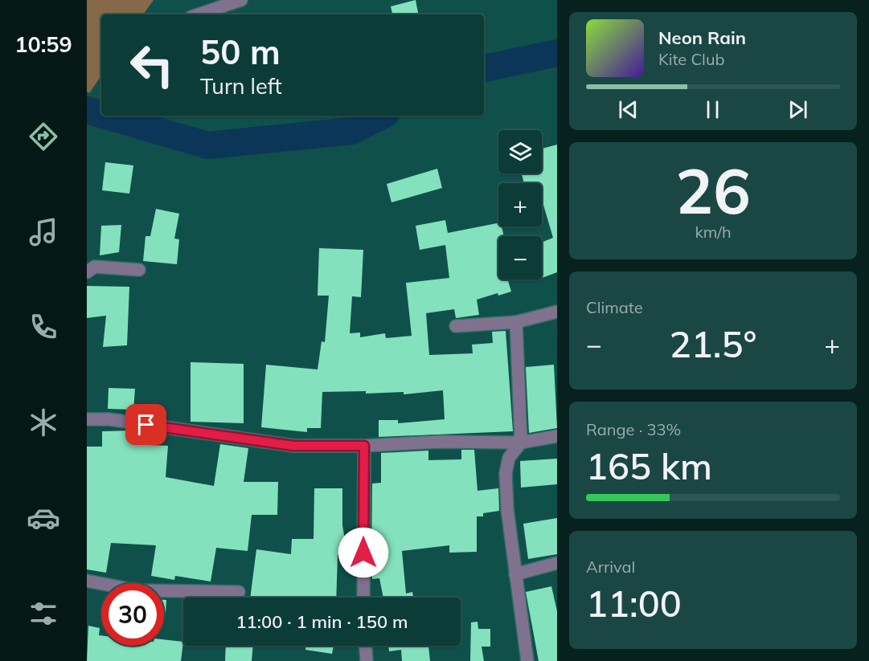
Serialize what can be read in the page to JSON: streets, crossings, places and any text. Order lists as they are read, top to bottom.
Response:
{
  "page": {
    "tabs": "10:59",
    "turn": ["50 m", "Turn left"],
    "song": ["Neon Rain", "Kite Club"],
    "map_buttons": ["+", "−"],
    "tile": [
      ["26", "km/h"],
      "Climate",
      ["Range · 33%", "165 km"],
      ["Arrival", "11:00"]
    ],
    "heat": ["−", "21.5°", "+"],
    "limit": "30",
    "trip": "11:00 · 1 min · 150 m"
  }
}
